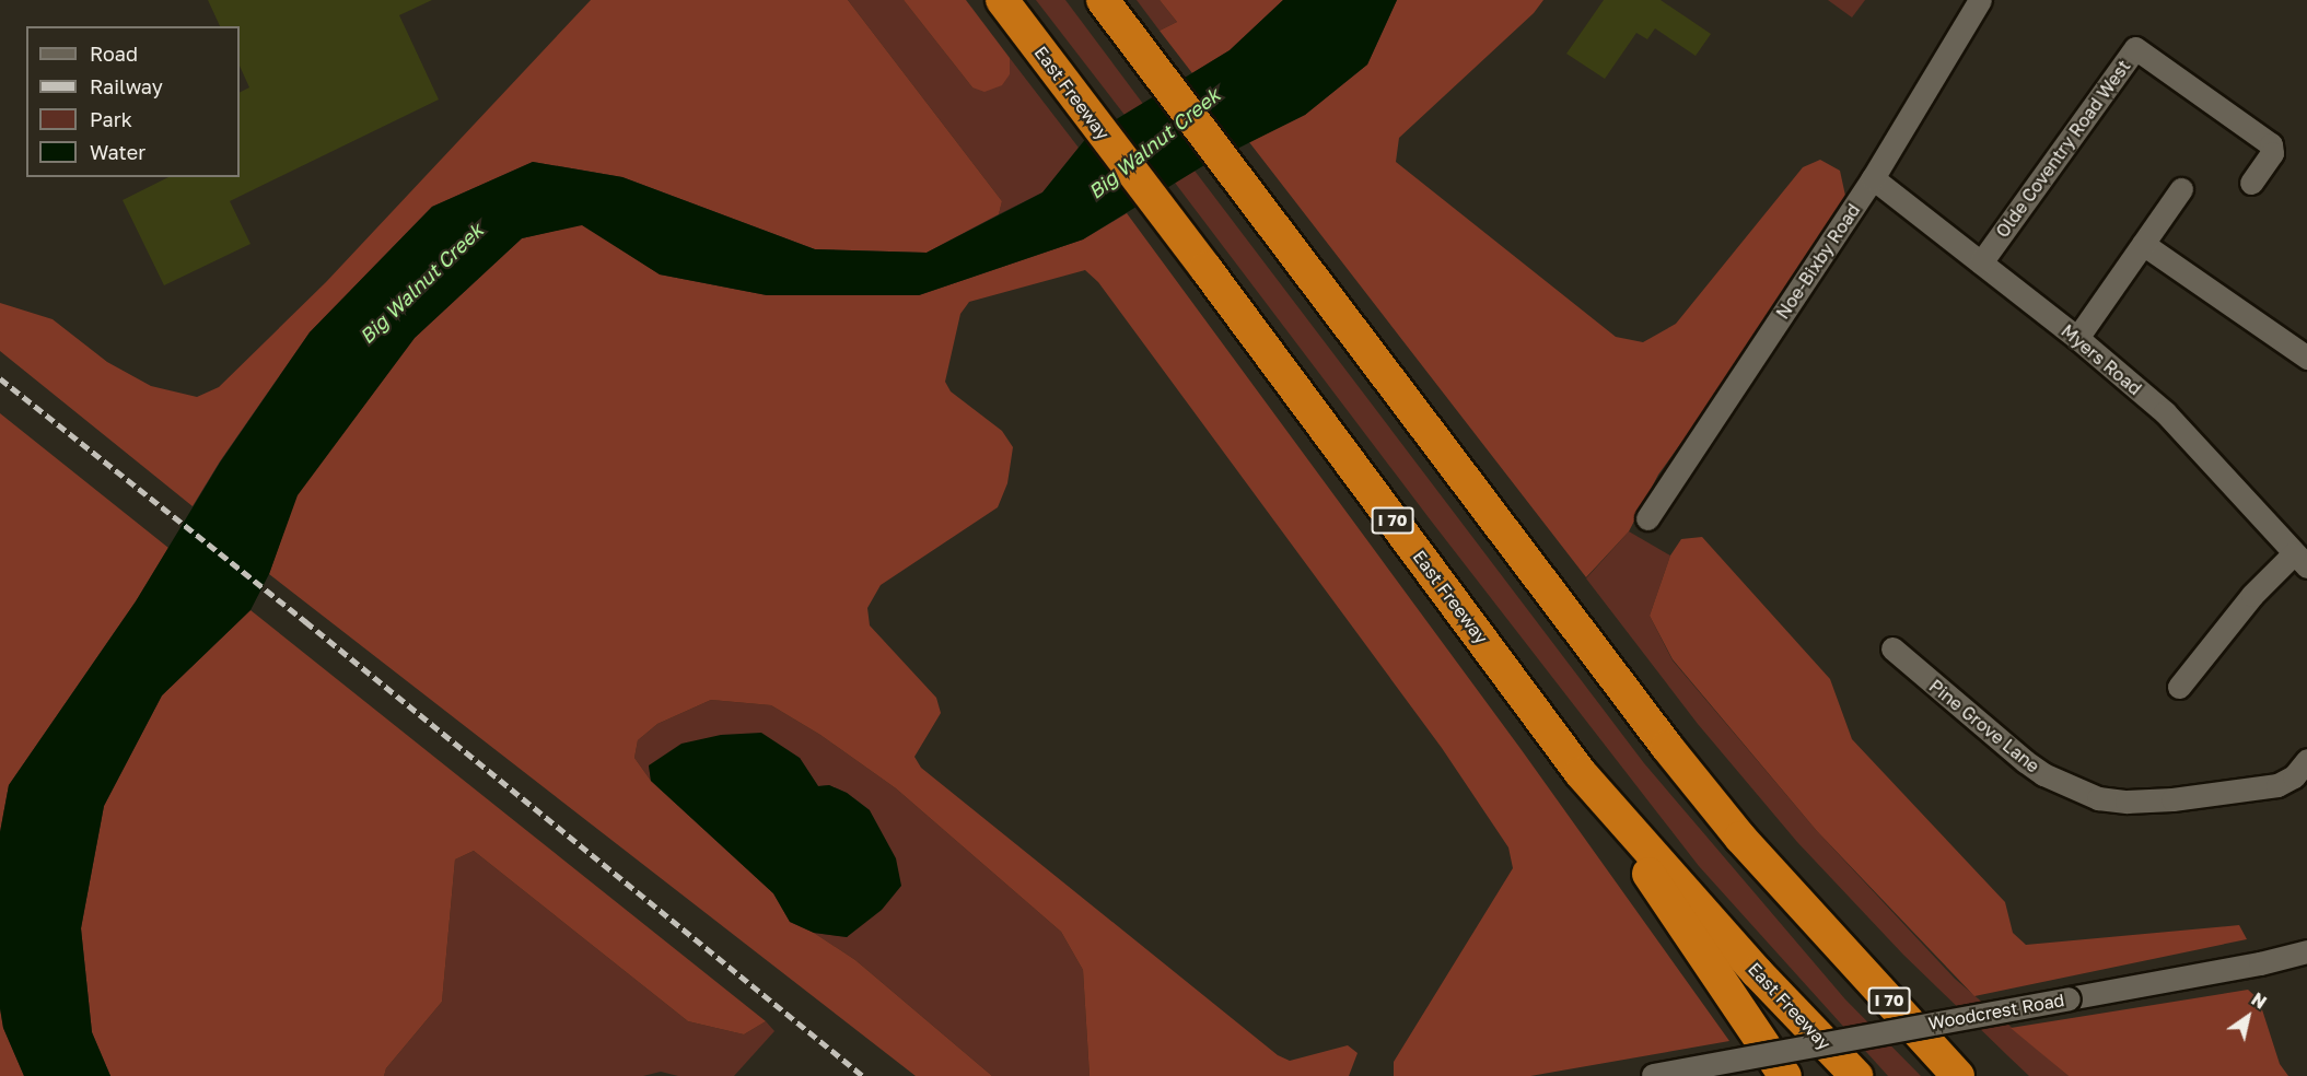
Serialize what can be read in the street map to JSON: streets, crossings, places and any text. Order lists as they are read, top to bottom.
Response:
{
  "streets": {
    "highway": ["East Freeway", "I 70"],
    "street": [
      "Olde Coventry Road West",
      "Noe-Bixby Road",
      "Myers Road",
      "Pine Grove Lane",
      "Woodcrest Road"
    ]
  },
  "crossings": [
    ["Olde Coventry Road West", "Myers Road"],
    ["Noe-Bixby Road", "Myers Road"]
  ],
  "water": ["Big Walnut Creek"],
  "legend": [
    "Road",
    "Railway",
    "Park",
    "Water"
  ],
  "north": "top right"
}
